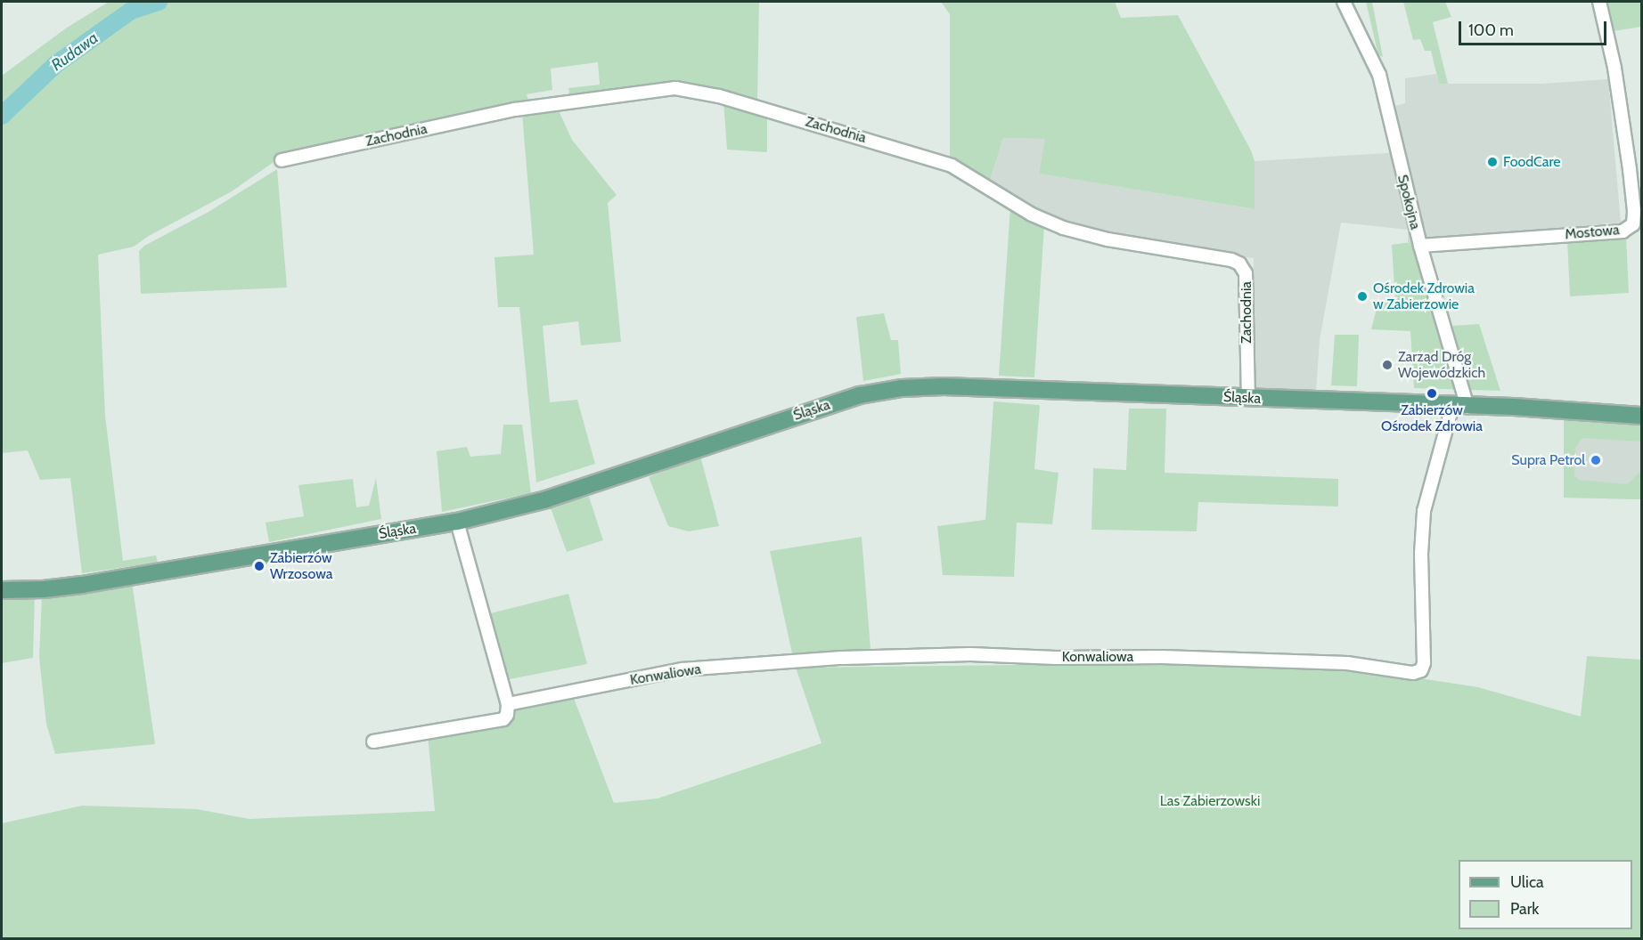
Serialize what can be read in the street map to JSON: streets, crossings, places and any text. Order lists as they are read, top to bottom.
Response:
{
  "streets": {
    "main road": ["Śląska"],
    "street": [
      "Zachodnia",
      "Spokojna",
      "Mostowa",
      "Konwaliowa"
    ]
  },
  "crossings": [
    ["Zachodnia", "Śląska"],
    ["Spokojna", "Mostowa"],
    ["Spokojna", "Śląska"],
    ["Spokojna", "Konwaliowa"],
    ["Śląska", "Konwaliowa"]
  ],
  "water": ["Rudawa"],
  "parks": ["Las Zabierzowski"],
  "places": [
    "FoodCare",
    "Ośrodek Zdrowia w Zabierzowie",
    "Zarząd Dróg Wojewódzkich",
    "Zabierzów Ośrodek Zdrowia",
    "Supra Petrol",
    "Zabierzów Wrzosowa"
  ],
  "legend": ["Ulica", "Park"],
  "scale_bar": "100 m"
}
